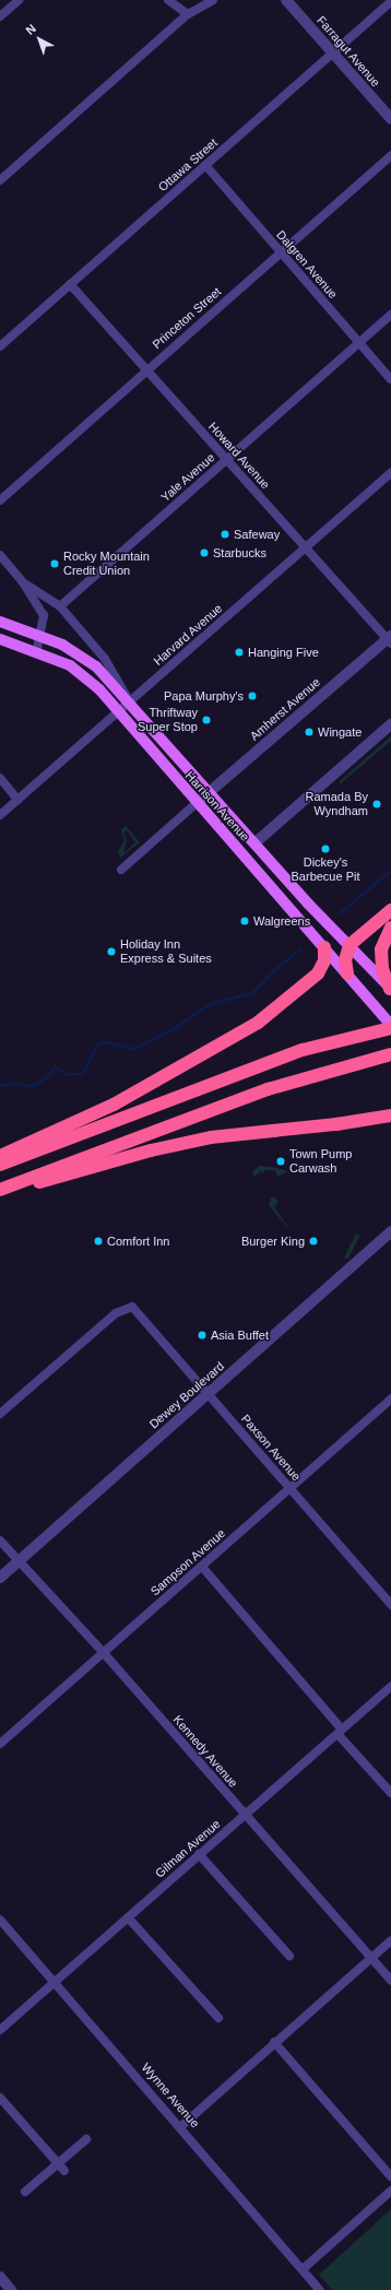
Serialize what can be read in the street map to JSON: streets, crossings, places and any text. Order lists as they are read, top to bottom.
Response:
{
  "streets": {
    "main road": ["Harrison Avenue"],
    "street": [
      "Farragut Avenue",
      "Ottawa Street",
      "Dalgren Avenue",
      "Princeton Street",
      "Howard Avenue",
      "Yale Avenue",
      "Harvard Avenue",
      "Amherst Avenue",
      "Dewey Boulevard",
      "Paxson Avenue",
      "Sampson Avenue",
      "Kennedy Avenue",
      "Gilman Avenue",
      "Wynne Avenue"
    ]
  },
  "crossings": [
    ["Farragut Avenue", "Ottawa Street"],
    ["Ottawa Street", "Dalgren Avenue"],
    ["Ottawa Street", "Howard Avenue"],
    ["Dalgren Avenue", "Princeton Street"],
    ["Dalgren Avenue", "Yale Avenue"],
    ["Princeton Street", "Howard Avenue"],
    ["Howard Avenue", "Yale Avenue"],
    ["Howard Avenue", "Harvard Avenue"],
    ["Howard Avenue", "Amherst Avenue"],
    ["Harvard Avenue", "Harrison Avenue"],
    ["Amherst Avenue", "Harrison Avenue"],
    ["Dewey Boulevard", "Paxson Avenue"],
    ["Dewey Boulevard", "Kennedy Avenue"],
    ["Paxson Avenue", "Sampson Avenue"],
    ["Sampson Avenue", "Kennedy Avenue"],
    ["Kennedy Avenue", "Gilman Avenue"],
    ["Gilman Avenue", "Wynne Avenue"]
  ],
  "places": [
    "Safeway",
    "Starbucks",
    "Rocky Mountain Credit Union",
    "Hanging Five",
    "Papa Murphy's",
    "Thriftway Super Stop",
    "Wingate",
    "Ramada By Wyndham",
    "Dickey's Barbecue Pit",
    "Walgreens",
    "Holiday Inn Express & Suites",
    "Town Pump Carwash",
    "Comfort Inn",
    "Burger King",
    "Asia Buffet"
  ],
  "north": "top left"
}
